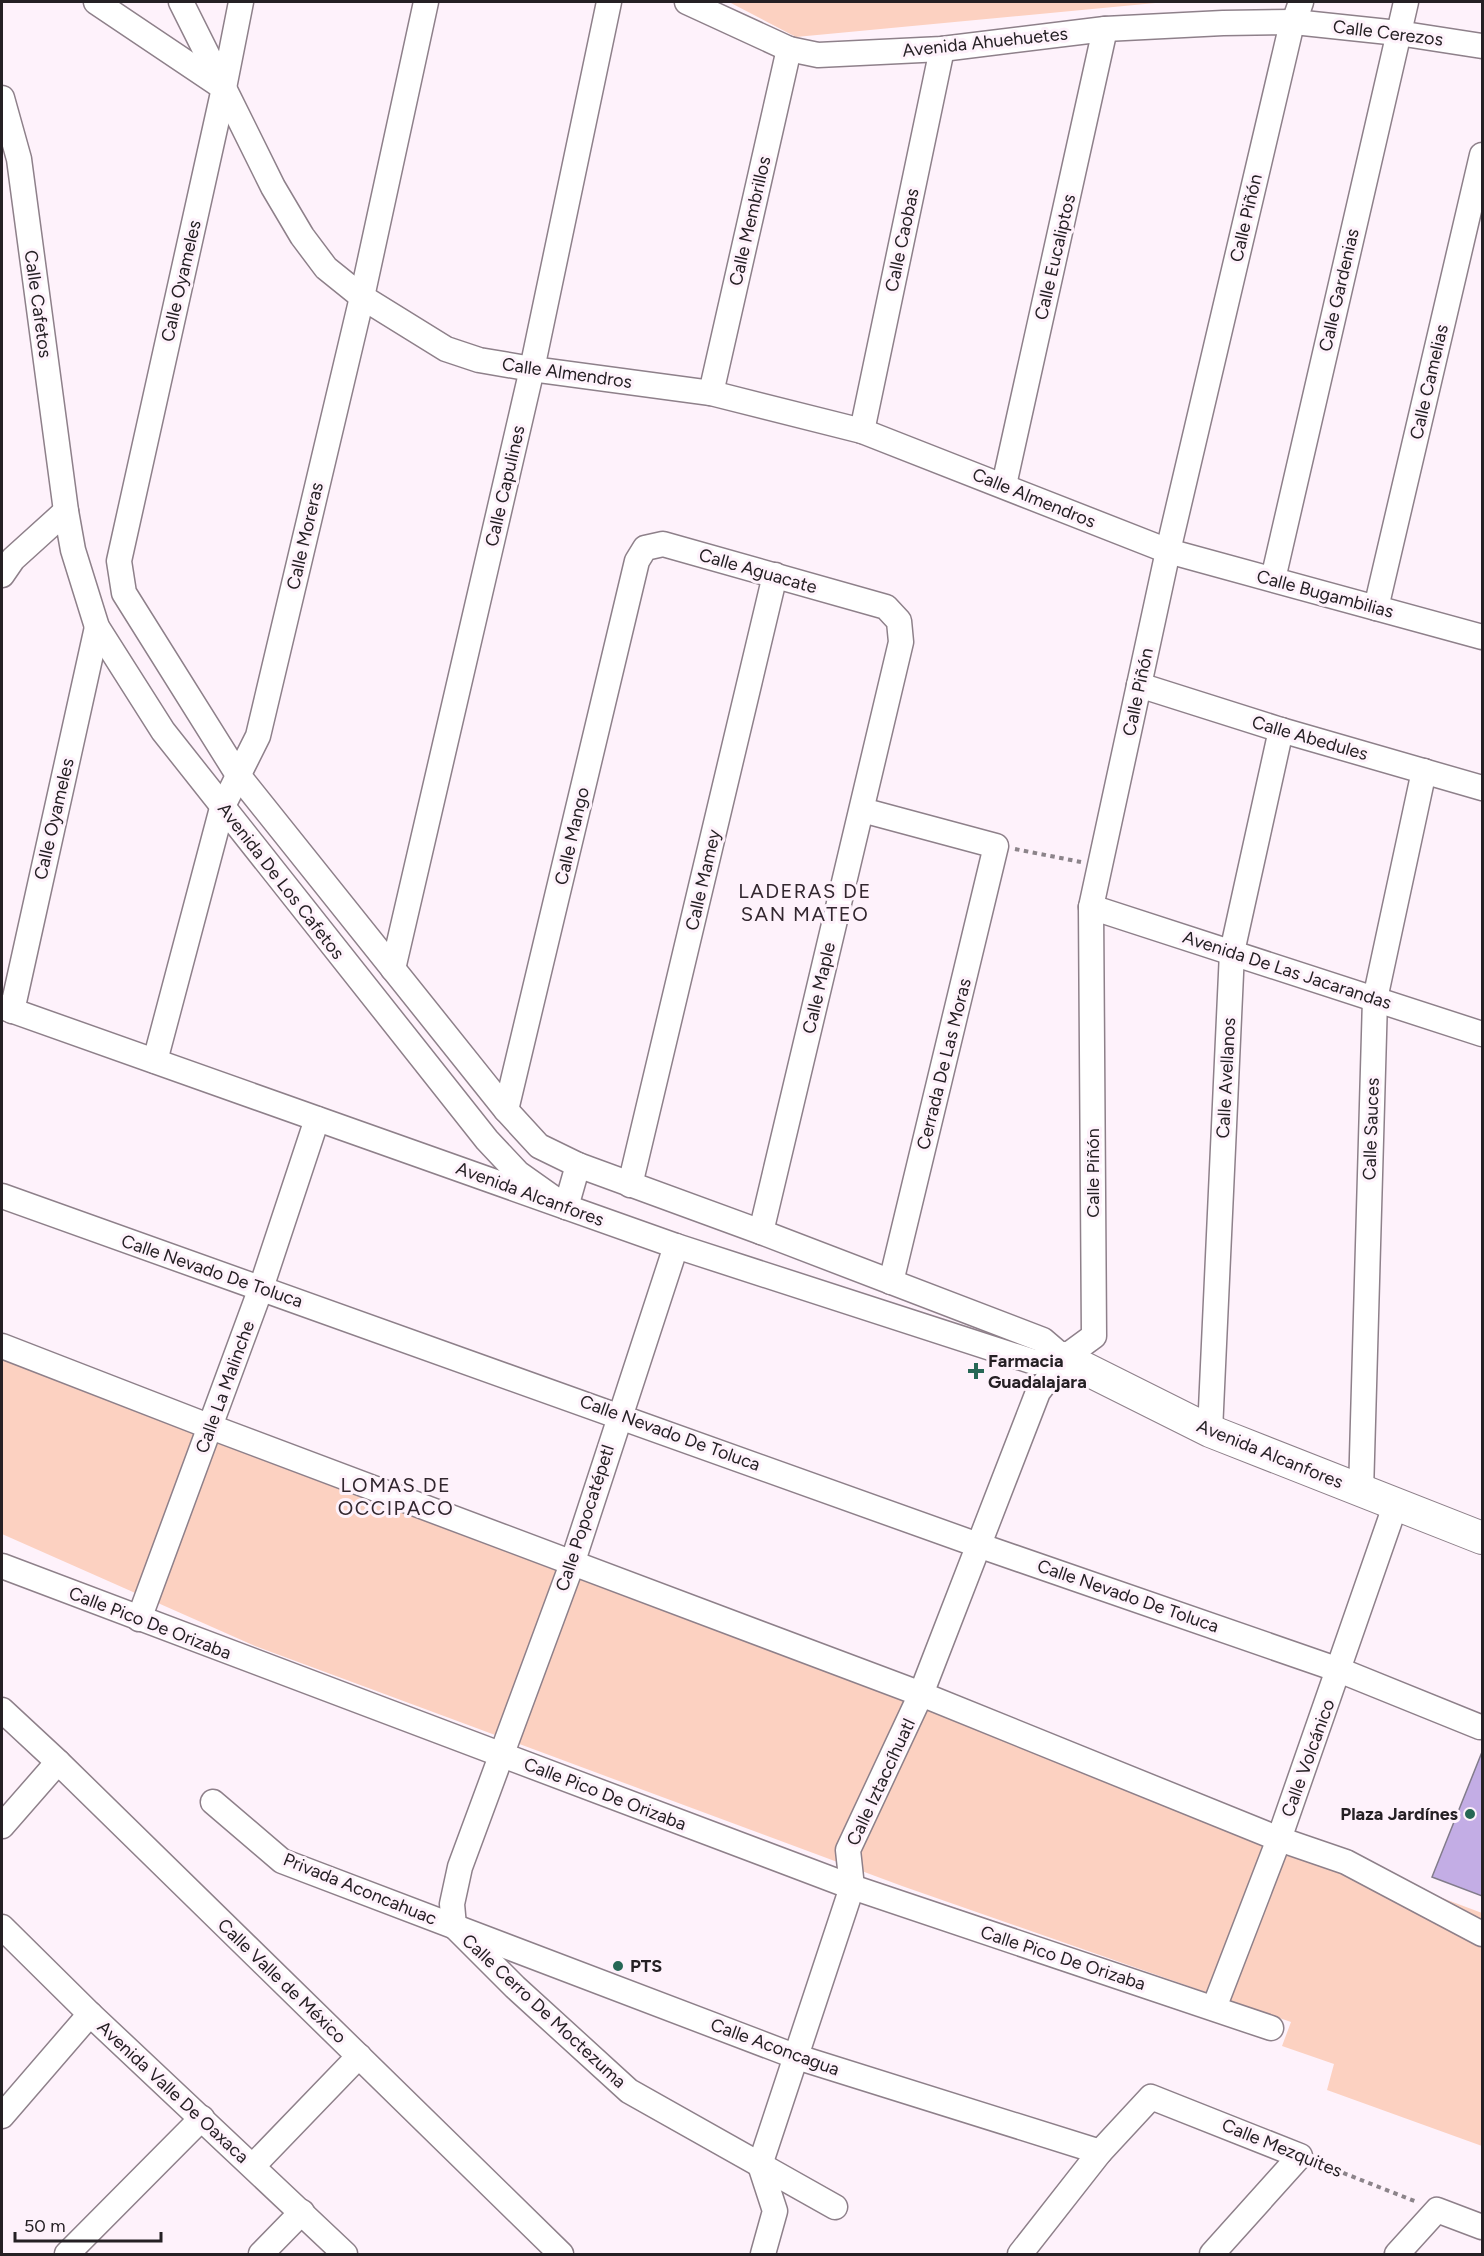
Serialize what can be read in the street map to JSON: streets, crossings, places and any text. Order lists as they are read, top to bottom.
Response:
{
  "streets": {
    "main road": ["Avenida Alcanfores"],
    "street": [
      "Calle Cerezos",
      "Avenida Ahuehuetes",
      "Calle Piñón",
      "Calle Membrillos",
      "Calle Caobas",
      "Calle Eucaliptos",
      "Calle Oyameles",
      "Calle Gardenias",
      "Calle Cafetos",
      "Calle Almendros",
      "Calle Camelias",
      "Calle Capulines",
      "Calle Moreras",
      "Calle Aguacate",
      "Calle Bugambilias",
      "Calle Abedules",
      "Calle Mango",
      "Calle Mamey",
      "Avenida De Los Cafetos",
      "Avenida De Las Jacarandas",
      "Calle Maple",
      "Cerrada De Las Moras",
      "Calle Avellanos",
      "Calle Sauces",
      "Calle Nevado De Toluca",
      "Calle La Malinche",
      "Calle Popocatépetl",
      "Calle Pico De Orizaba",
      "Calle Volcánico",
      "Calle Iztaccíhuatl",
      "Privada Aconcahuac",
      "Calle Valle de México",
      "Calle Cerro De Moctezuma",
      "Calle Aconcagua",
      "Avenida Valle De Oaxaca",
      "Calle Mezquites"
    ]
  },
  "crossings": [
    ["Calle Cerezos", "Avenida Ahuehuetes"],
    ["Calle Cerezos", "Calle Piñón"],
    ["Calle Cerezos", "Calle Gardenias"],
    ["Avenida Ahuehuetes", "Calle Piñón"],
    ["Avenida Ahuehuetes", "Calle Membrillos"],
    ["Avenida Ahuehuetes", "Calle Caobas"],
    ["Avenida Ahuehuetes", "Calle Eucaliptos"],
    ["Calle Piñón", "Calle Almendros"],
    ["Calle Piñón", "Calle Bugambilias"],
    ["Calle Piñón", "Calle Abedules"],
    ["Calle Piñón", "Avenida De Las Jacarandas"],
    ["Calle Piñón", "Avenida Alcanfores"],
    ["Calle Piñón", "Calle Iztaccíhuatl"],
    ["Calle Membrillos", "Calle Almendros"],
    ["Calle Caobas", "Calle Almendros"],
    ["Calle Eucaliptos", "Calle Almendros"],
    ["Calle Oyameles", "Calle Almendros"],
    ["Calle Oyameles", "Avenida De Los Cafetos"],
    ["Calle Oyameles", "Avenida Alcanfores"],
    ["Calle Gardenias", "Calle Bugambilias"],
    ["Calle Cafetos", "Avenida De Los Cafetos"],
    ["Calle Almendros", "Calle Capulines"],
    ["Calle Almendros", "Calle Moreras"],
    ["Calle Almendros", "Calle Bugambilias"],
    ["Calle Camelias", "Calle Bugambilias"],
    ["Calle Capulines", "Avenida De Los Cafetos"],
    ["Calle Moreras", "Avenida De Los Cafetos"],
    ["Calle Moreras", "Avenida Alcanfores"],
    ["Calle Aguacate", "Calle Mango"],
    ["Calle Aguacate", "Calle Mamey"],
    ["Calle Aguacate", "Calle Maple"],
    ["Calle Abedules", "Calle Avellanos"],
    ["Calle Abedules", "Calle Sauces"],
    ["Calle Mango", "Avenida De Los Cafetos"],
    ["Calle Mamey", "Avenida Alcanfores"],
    ["Avenida De Los Cafetos", "Avenida Alcanfores"],
    ["Avenida De Las Jacarandas", "Calle Avellanos"],
    ["Avenida De Las Jacarandas", "Calle Sauces"],
    ["Calle Maple", "Avenida Alcanfores"],
    ["Cerrada De Las Moras", "Avenida Alcanfores"],
    ["Calle Avellanos", "Avenida Alcanfores"],
    ["Calle Sauces", "Avenida Alcanfores"],
    ["Avenida Alcanfores", "Calle La Malinche"],
    ["Avenida Alcanfores", "Calle Popocatépetl"],
    ["Avenida Alcanfores", "Calle Volcánico"],
    ["Avenida Alcanfores", "Calle Iztaccíhuatl"],
    ["Calle Nevado De Toluca", "Calle La Malinche"],
    ["Calle Nevado De Toluca", "Calle Popocatépetl"],
    ["Calle Nevado De Toluca", "Calle Volcánico"],
    ["Calle Nevado De Toluca", "Calle Iztaccíhuatl"],
    ["Calle La Malinche", "Calle Pico De Orizaba"],
    ["Calle Popocatépetl", "Calle Pico De Orizaba"],
    ["Calle Popocatépetl", "Calle Cerro De Moctezuma"],
    ["Calle Pico De Orizaba", "Calle Volcánico"],
    ["Calle Pico De Orizaba", "Calle Iztaccíhuatl"],
    ["Calle Pico De Orizaba", "Calle Cerro De Moctezuma"],
    ["Calle Iztaccíhuatl", "Calle Cerro De Moctezuma"],
    ["Calle Iztaccíhuatl", "Calle Aconcagua"],
    ["Privada Aconcahuac", "Calle Cerro De Moctezuma"],
    ["Privada Aconcahuac", "Calle Aconcagua"],
    ["Calle Cerro De Moctezuma", "Calle Aconcagua"],
    ["Calle Aconcagua", "Calle Mezquites"]
  ],
  "districts": ["LADERAS DE SAN MATEO", "LOMAS DE OCCIPACO"],
  "places": {
    "health": ["Farmacia Guadalajara"],
    "other": ["Plaza Jardínes", "PTS"]
  },
  "scale_bar": "50 m"
}
